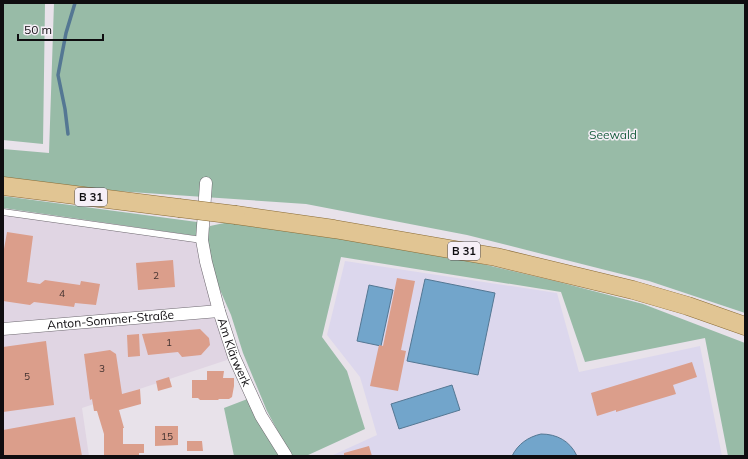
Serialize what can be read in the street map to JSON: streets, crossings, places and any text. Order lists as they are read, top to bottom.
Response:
{
  "streets": {
    "main road": ["B 31"],
    "street": ["Anton-Sommer-Straße", "Am Klärwerk"]
  },
  "crossings": [
    ["Anton-Sommer-Straße", "Am Klärwerk"]
  ],
  "parks": ["Seewald"],
  "house_numbers": [
    "2",
    "4",
    "1",
    "3",
    "5",
    "15"
  ],
  "scale_bar": "50 m"
}
